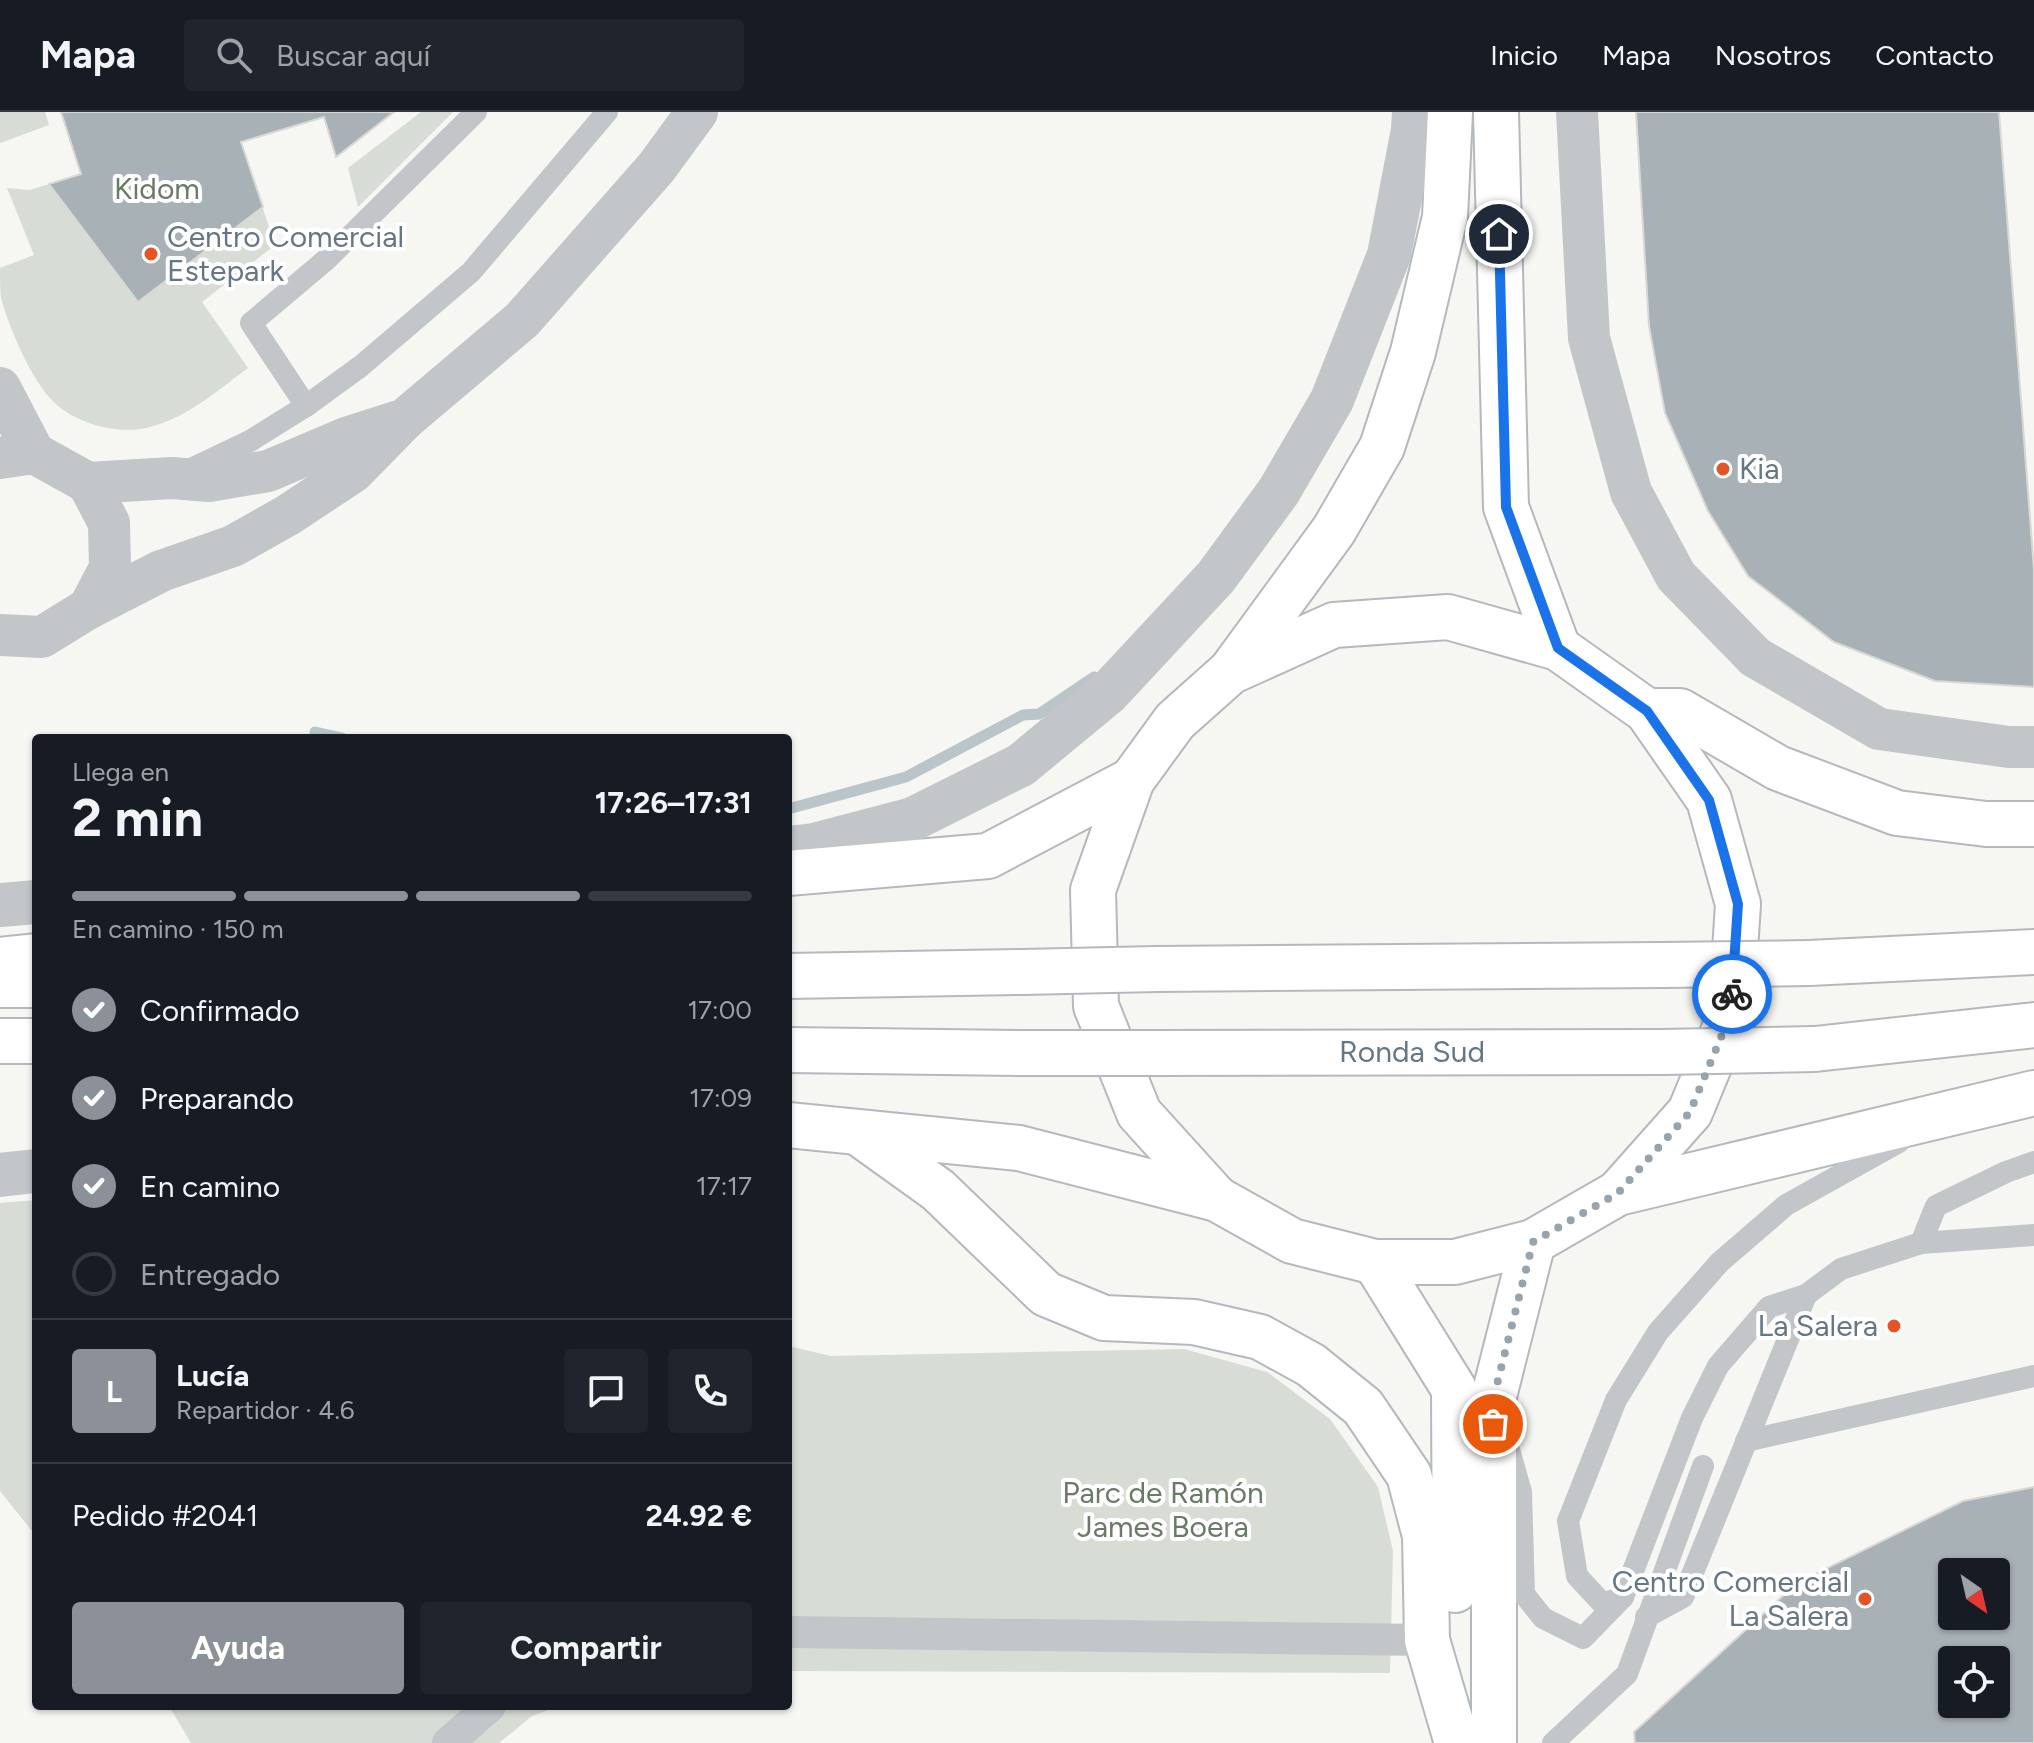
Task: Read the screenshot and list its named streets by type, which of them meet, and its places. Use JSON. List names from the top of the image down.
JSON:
{
  "streets": {
    "main road": ["Ronda Sud"]
  },
  "parks": ["Kidom", "Parc de Ramón James Boera"],
  "places": [
    "Centro Comercial Estepark",
    "Kia",
    "La Salera",
    "Centro Comercial La Salera"
  ],
  "north": "bottom right",
  "page": {
    "header": "Mapa",
    "search": "Buscar aquí",
    "nav": [
      "Inicio",
      "Mapa",
      "Nosotros",
      "Contacto"
    ],
    "heading": ["2 min", "Llega en", "17:26–17:31"],
    "panel": [
      "Lucía",
      "Repartidor · 4.6",
      "Pedido #2041",
      "24.92 €"
    ],
    "bar": "En camino · 150 m",
    "list": [
      ["Confirmado", "17:00"],
      ["Preparando", "17:09"],
      ["En camino", "17:17"],
      "Entregado"
    ],
    "round": "L",
    "buttons": ["Ayuda", "Compartir"]
  }
}
